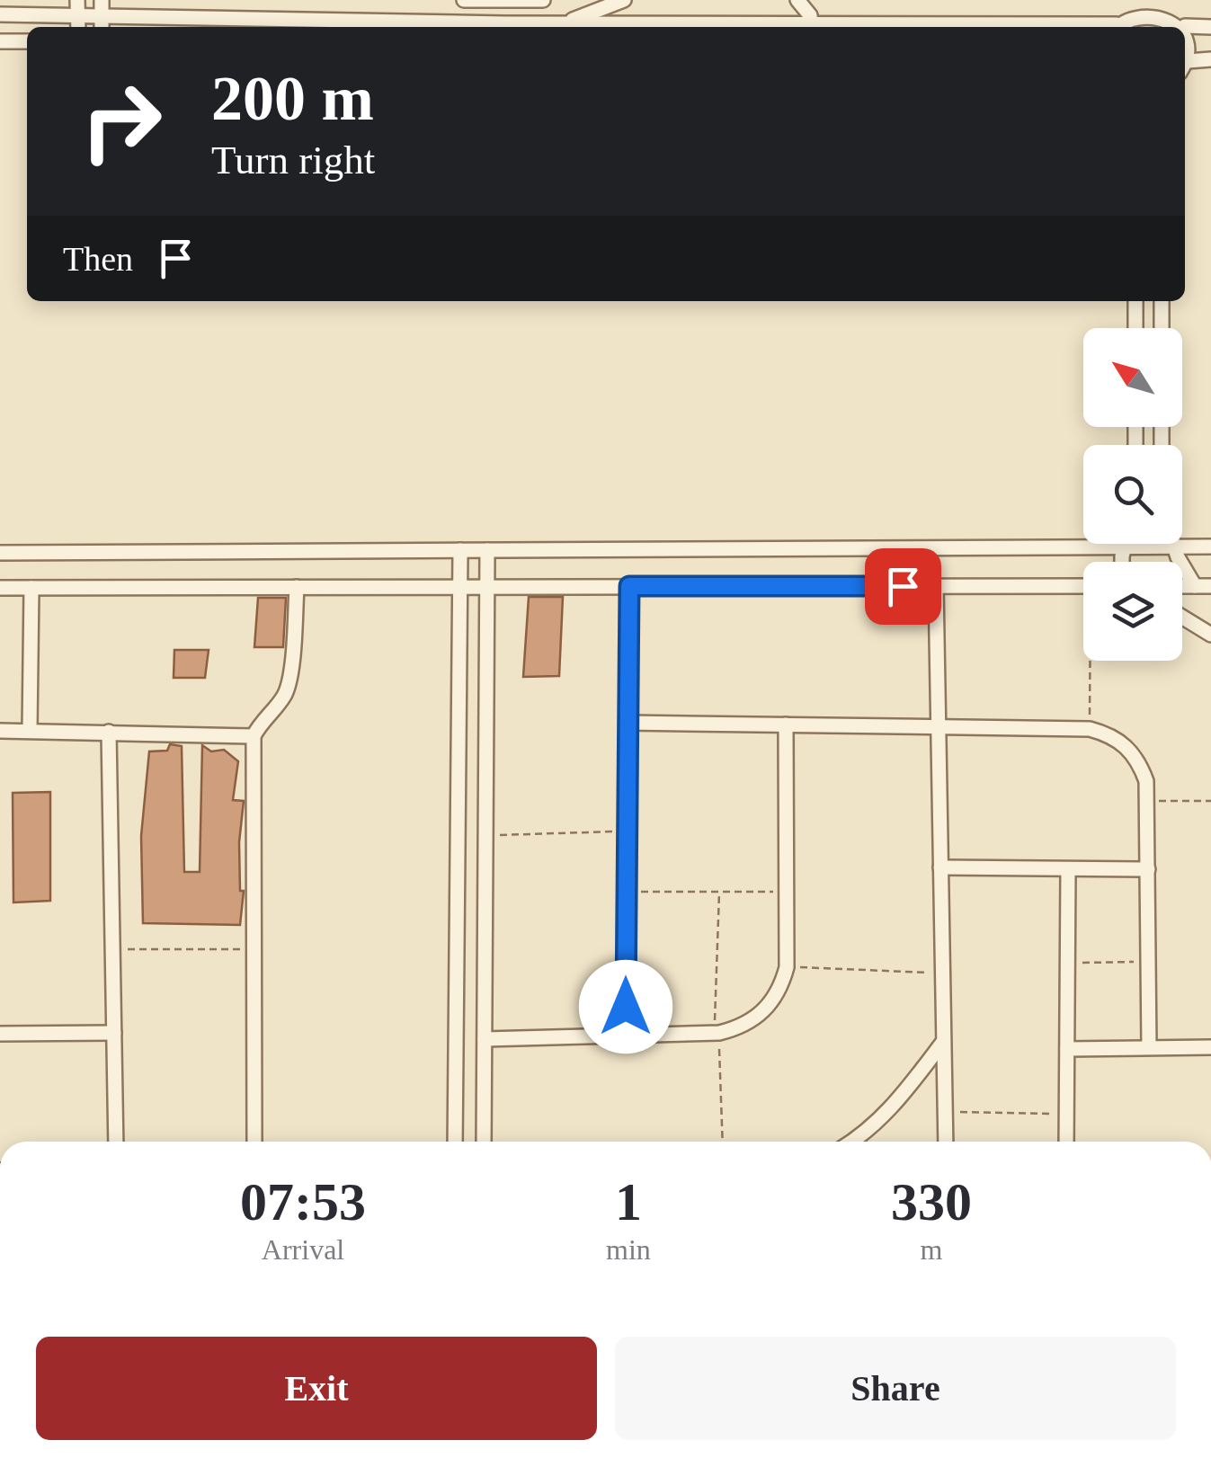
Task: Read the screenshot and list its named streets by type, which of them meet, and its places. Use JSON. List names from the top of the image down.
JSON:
{
  "north": "top left",
  "page": {
    "turn": ["200 m", "Turn right"],
    "then": "Then",
    "eta": [
      "07:53",
      "Arrival",
      "1",
      "min",
      "330",
      "m"
    ],
    "buttons": ["Exit", "Share"]
  }
}
